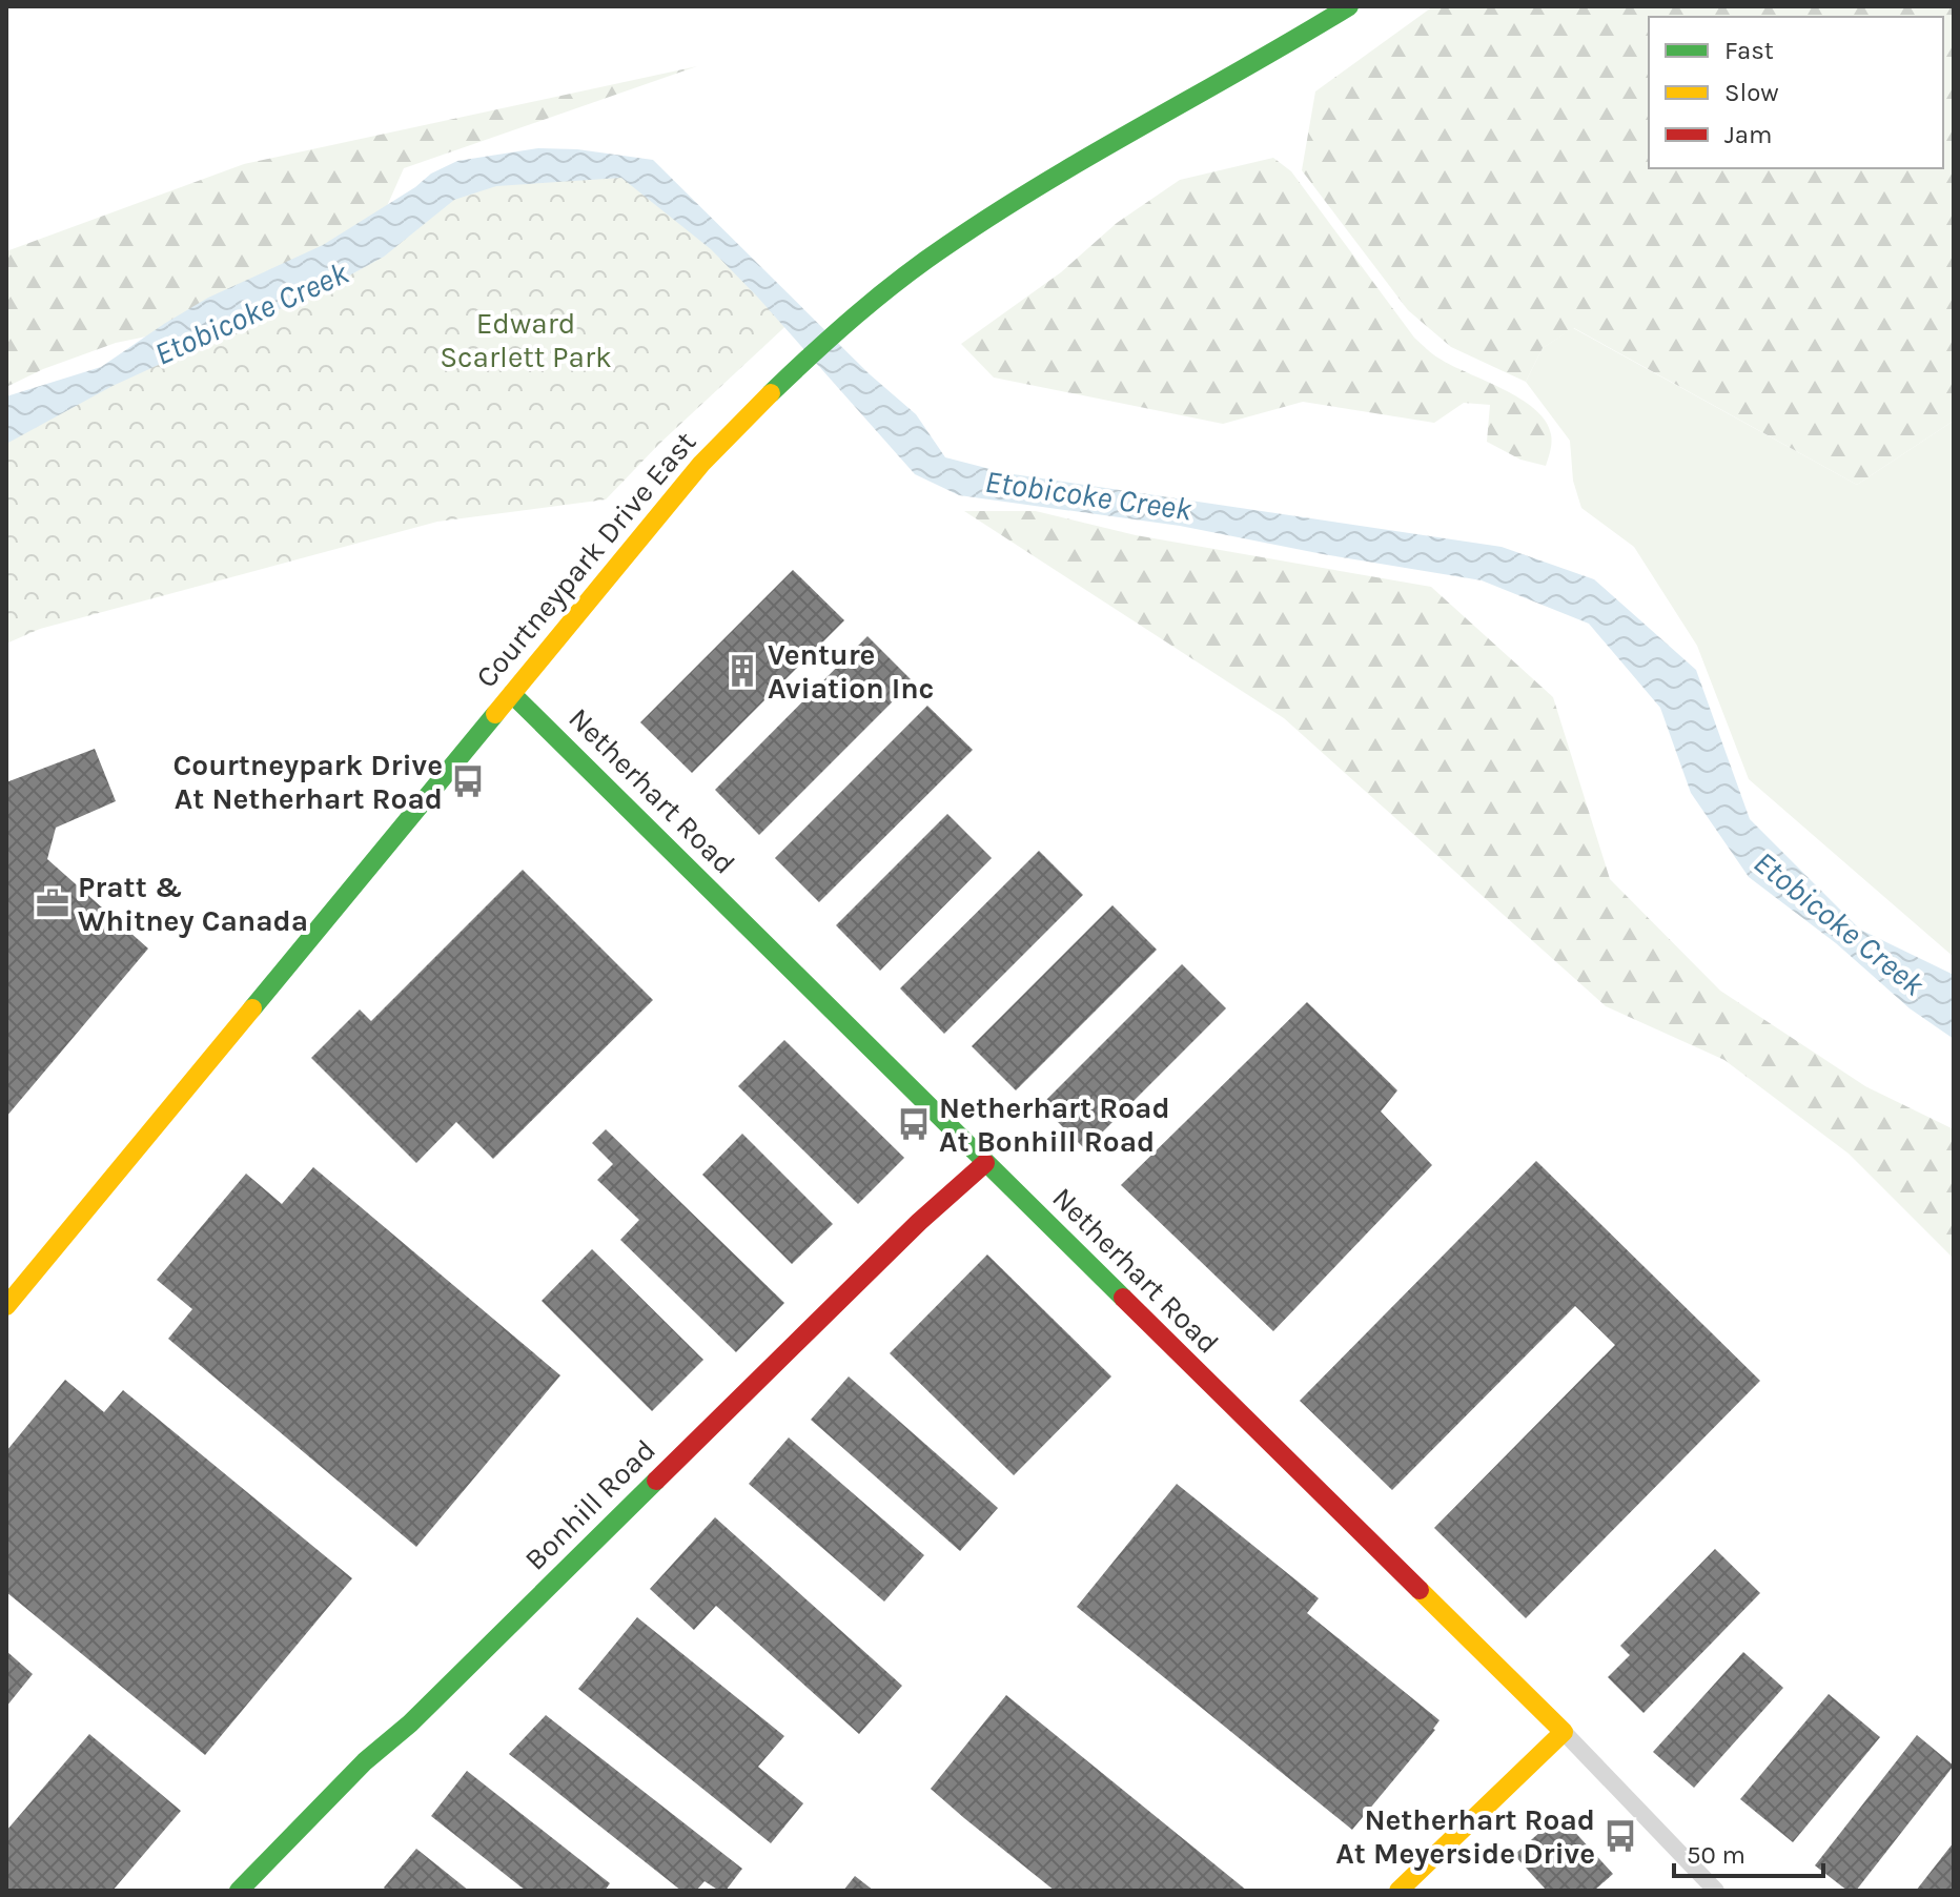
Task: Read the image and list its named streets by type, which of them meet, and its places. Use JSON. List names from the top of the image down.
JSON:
{
  "streets": {
    "street": ["Courtneypark Drive East", "Netherhart Road", "Bonhill Road"]
  },
  "crossings": [
    ["Courtneypark Drive East", "Netherhart Road"],
    ["Netherhart Road", "Bonhill Road"]
  ],
  "water": ["Etobicoke Creek"],
  "parks": ["Edward Scarlett Park"],
  "places": {
    "building": ["Venture Aviation Inc"],
    "bus stop": ["Courtneypark Drive At Netherhart Road", "Netherhart Road At Bonhill Road", "Netherhart Road At Meyerside Drive"],
    "office": ["Pratt & Whitney Canada"]
  },
  "legend": ["Fast", "Slow", "Jam"],
  "scale_bar": "50 m"
}
